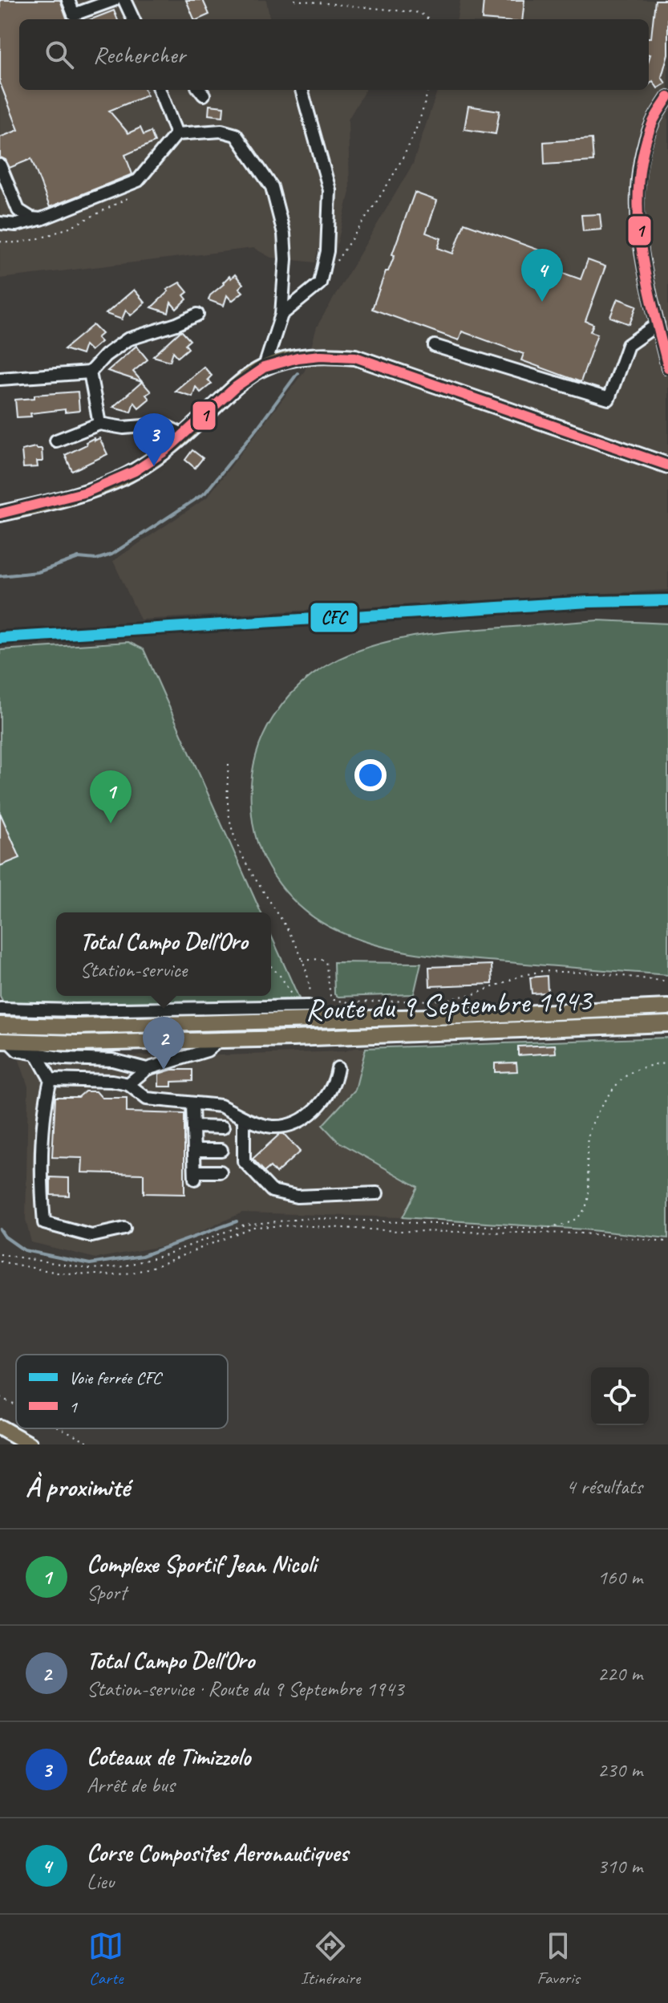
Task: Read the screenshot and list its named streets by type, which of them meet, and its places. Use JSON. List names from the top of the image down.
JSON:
{
  "streets": {
    "main road": ["Route du 9 Septembre 1943"]
  },
  "lines": ["transit line 1", "rail line CFC"],
  "legend": ["Voie ferrée CFC", "1"],
  "page": {
    "search": "Rechercher",
    "pins": [
      "4",
      "3",
      "1",
      "2"
    ],
    "popup": ["Total Campo Dell'Oro", "Station-service"],
    "heading": ["À proximité", "4 résultats"],
    "list": [
      {
        "mark": "1",
        "name": "Complexe Sportif Jean Nicoli",
        "note": "Sport",
        "value": "160 m"
      },
      {
        "mark": "2",
        "name": "Total Campo Dell'Oro",
        "note": "Station-service · Route du 9 Septembre 1943",
        "value": "220 m"
      },
      {
        "mark": "3",
        "name": "Coteaux de Timizzolo",
        "note": "Arrêt de bus",
        "value": "230 m"
      },
      {
        "mark": "4",
        "name": "Corse Composites Aeronautiques",
        "note": "Lieu",
        "value": "310 m"
      }
    ],
    "nav": ["Carte", "Itinéraire", "Favoris"]
  }
}
